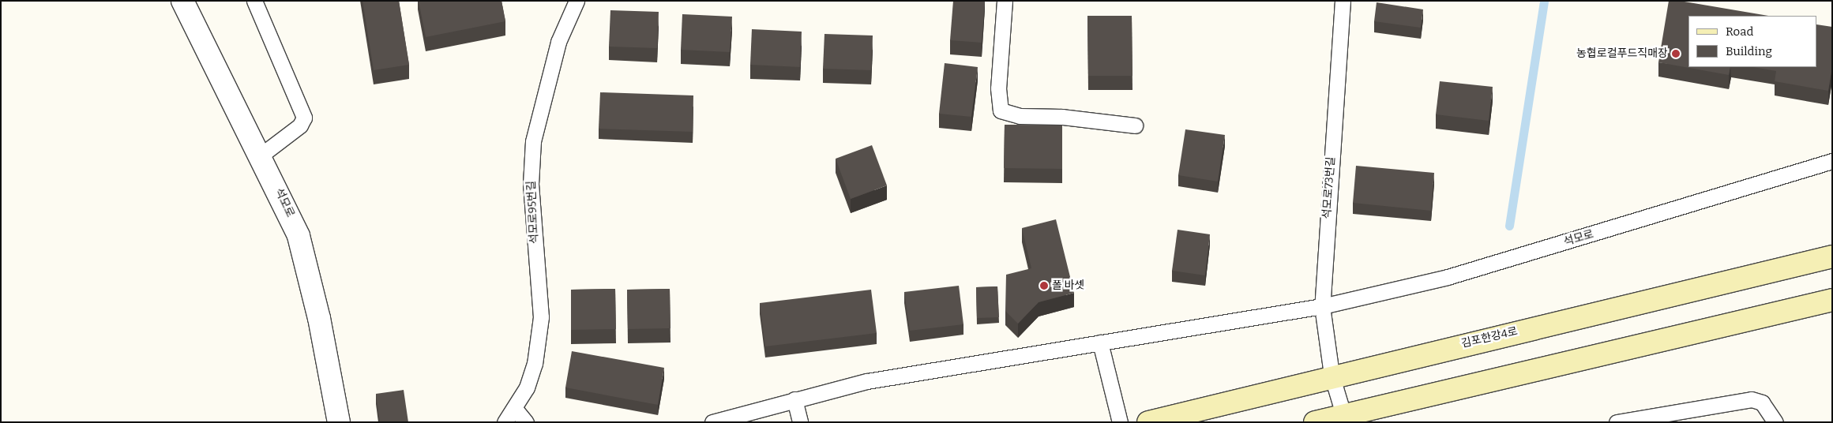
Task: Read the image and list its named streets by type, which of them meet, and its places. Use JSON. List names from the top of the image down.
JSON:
{
  "streets": {
    "street": ["석모로", "김포한강4로"],
    "lane": ["석모로73번길", "석모로95번길"]
  },
  "crossings": [
    ["석모로73번길", "석모로"],
    ["석모로73번길", "김포한강4로"]
  ],
  "places": ["농협로컬푸드직매장", "폴 바셋"],
  "legend": ["Road", "Building"]
}
